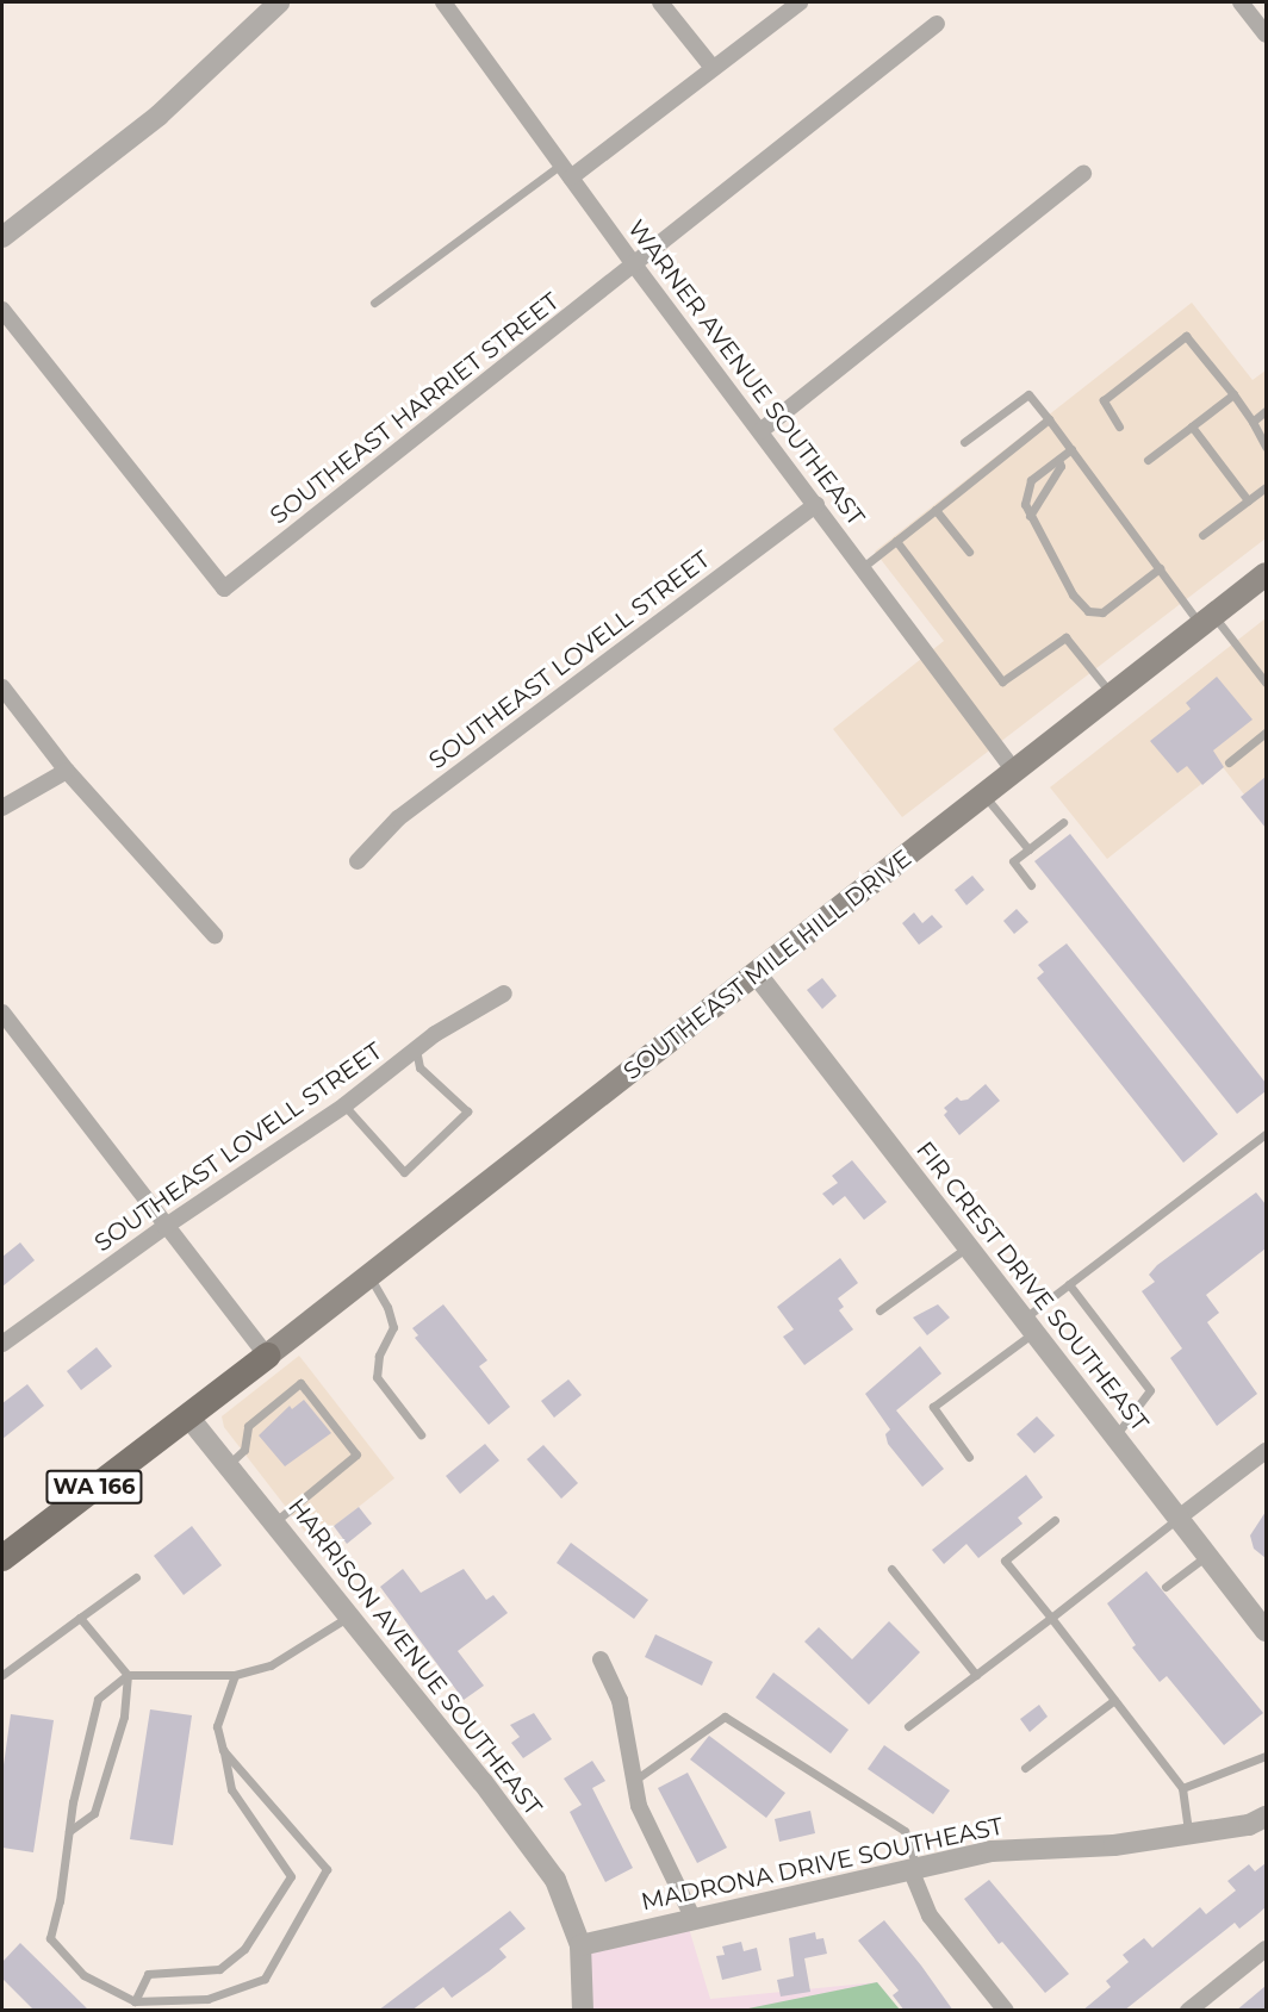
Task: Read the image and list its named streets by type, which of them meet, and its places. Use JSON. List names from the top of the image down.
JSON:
{
  "streets": {
    "main road": ["SOUTHEAST MILE HILL DRIVE", "WA 166"],
    "street": [
      "WARNER AVENUE SOUTHEAST",
      "SOUTHEAST HARRIET STREET",
      "SOUTHEAST LOVELL STREET",
      "FIR CREST DRIVE SOUTHEAST",
      "HARRISON AVENUE SOUTHEAST",
      "MADRONA DRIVE SOUTHEAST"
    ]
  },
  "crossings": [
    ["WARNER AVENUE SOUTHEAST", "SOUTHEAST HARRIET STREET"],
    ["WARNER AVENUE SOUTHEAST", "SOUTHEAST LOVELL STREET"],
    ["WARNER AVENUE SOUTHEAST", "SOUTHEAST MILE HILL DRIVE"],
    ["SOUTHEAST MILE HILL DRIVE", "FIR CREST DRIVE SOUTHEAST"],
    ["SOUTHEAST MILE HILL DRIVE", "WA 166"],
    ["WA 166", "HARRISON AVENUE SOUTHEAST"],
    ["HARRISON AVENUE SOUTHEAST", "MADRONA DRIVE SOUTHEAST"]
  ]
}
